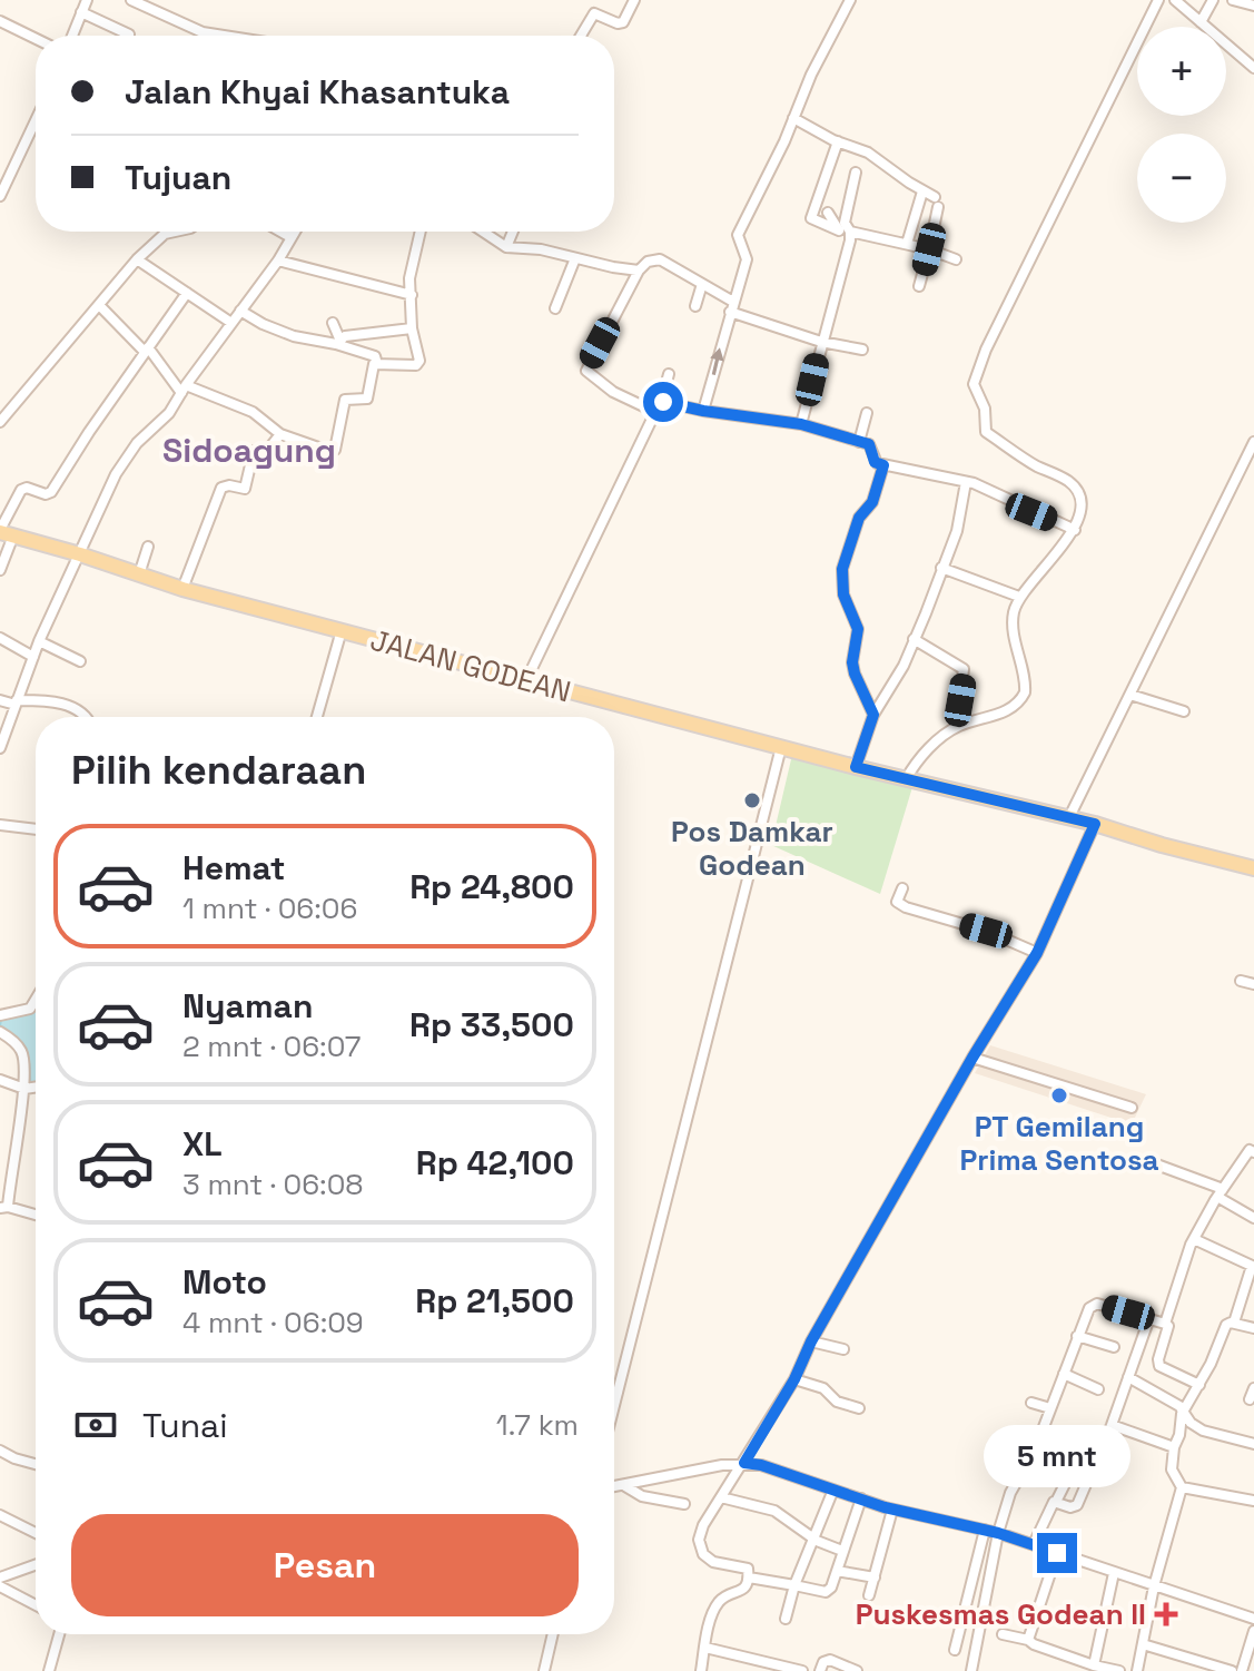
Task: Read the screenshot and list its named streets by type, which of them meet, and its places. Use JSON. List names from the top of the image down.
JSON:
{
  "streets": {
    "main road": ["JALAN GODEAN"]
  },
  "districts": ["Sidoagung"],
  "places": {
    "other": ["Pos Damkar Godean", "PT Gemilang Prima Sentosa"],
    "health": ["Puskesmas Godean II"]
  },
  "page": {
    "map_buttons": ["+", "−"],
    "banner": ["Jalan Khyai Khasantuka", "Tujuan"],
    "heading": "Pilih kendaraan",
    "list": [
      {
        "name": "Hemat",
        "note": "1 mnt · 06:06",
        "value": "Rp 24,800"
      },
      {
        "name": "Nyaman",
        "note": "2 mnt · 06:07",
        "value": "Rp 33,500"
      },
      {
        "name": "XL",
        "note": "3 mnt · 06:08",
        "value": "Rp 42,100"
      },
      {
        "name": "Moto",
        "note": "4 mnt · 06:09",
        "value": "Rp 21,500"
      }
    ],
    "pay": ["Tunai", "1.7 km"],
    "bubble": "5 mnt",
    "buttons": "Pesan"
  }
}
